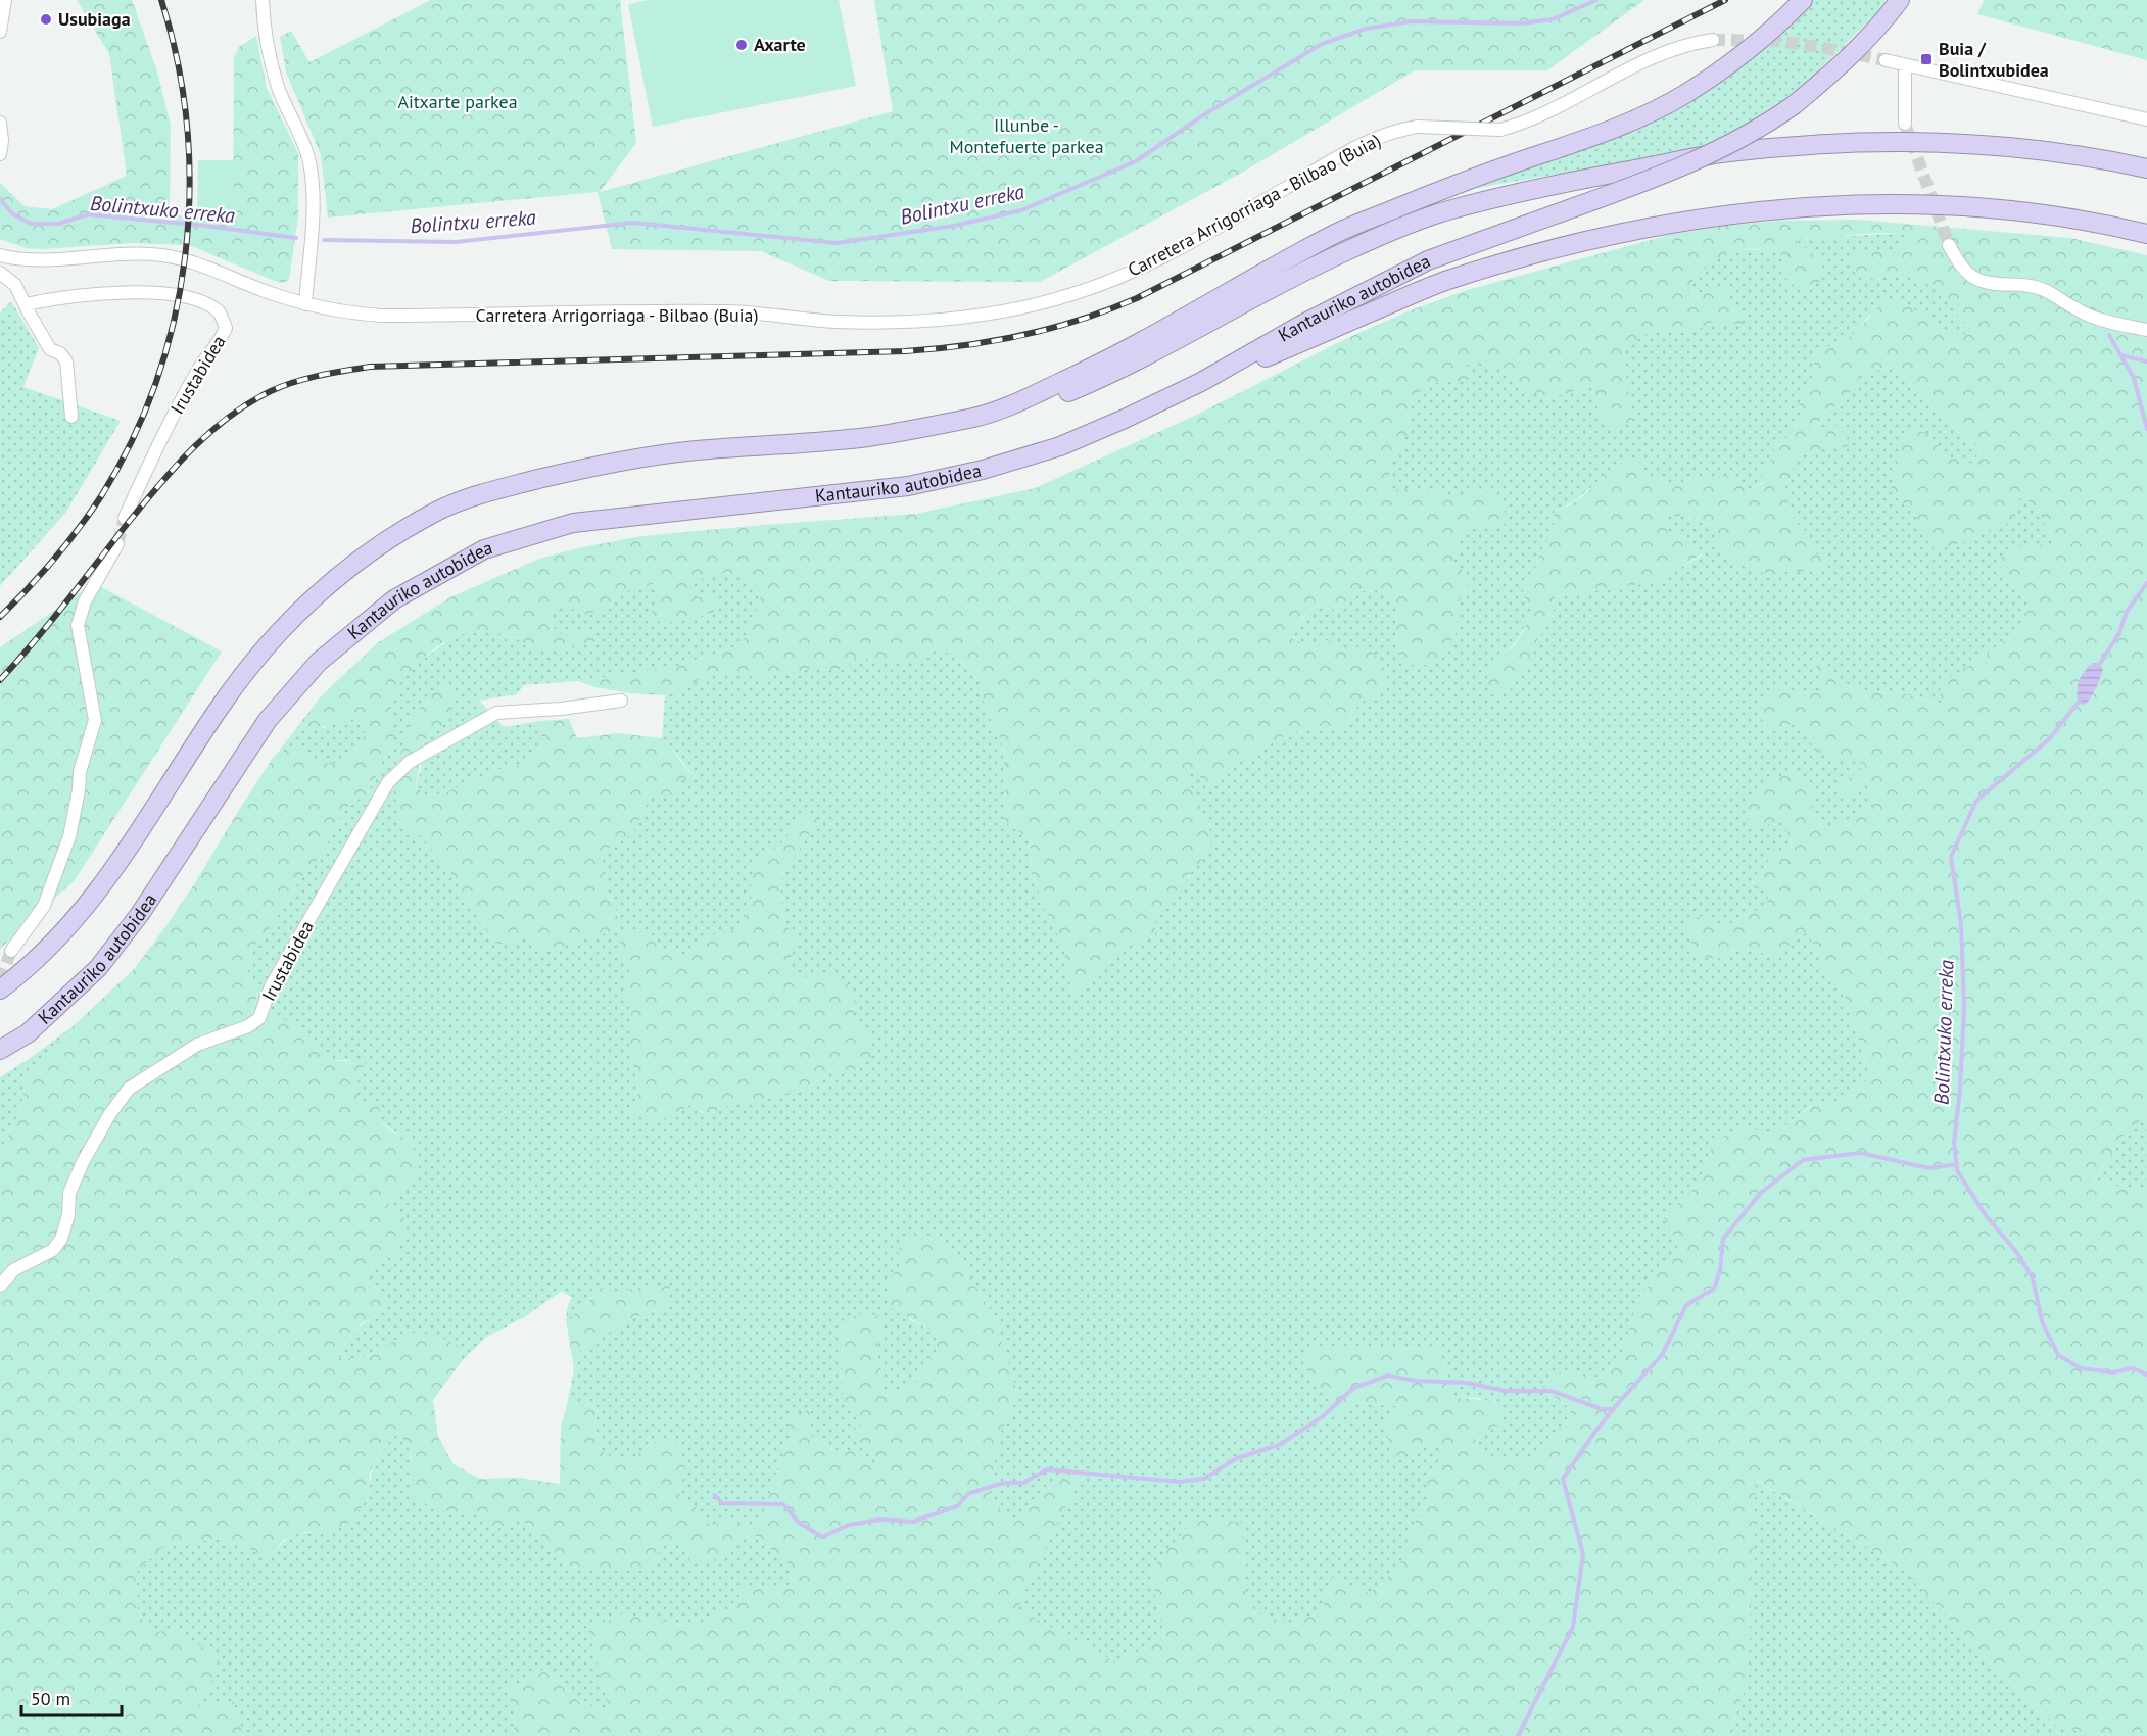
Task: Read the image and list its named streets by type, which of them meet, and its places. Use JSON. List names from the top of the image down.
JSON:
{
  "streets": {
    "highway": ["Kantauriko autobidea"],
    "street": ["Carretera Arrigorriaga - Bilbao (Buia)", "Irustabidea"]
  },
  "water": ["Bolintxu erreka", "Bolintxuko erreka"],
  "parks": ["Aitxarte parkea", "Illunbe - Montefuerte parkea"],
  "places": {
    "other": ["Usubiaga", "Axarte"],
    "transit": ["Buia / Bolintxubidea"]
  },
  "scale_bar": "50 m"
}
